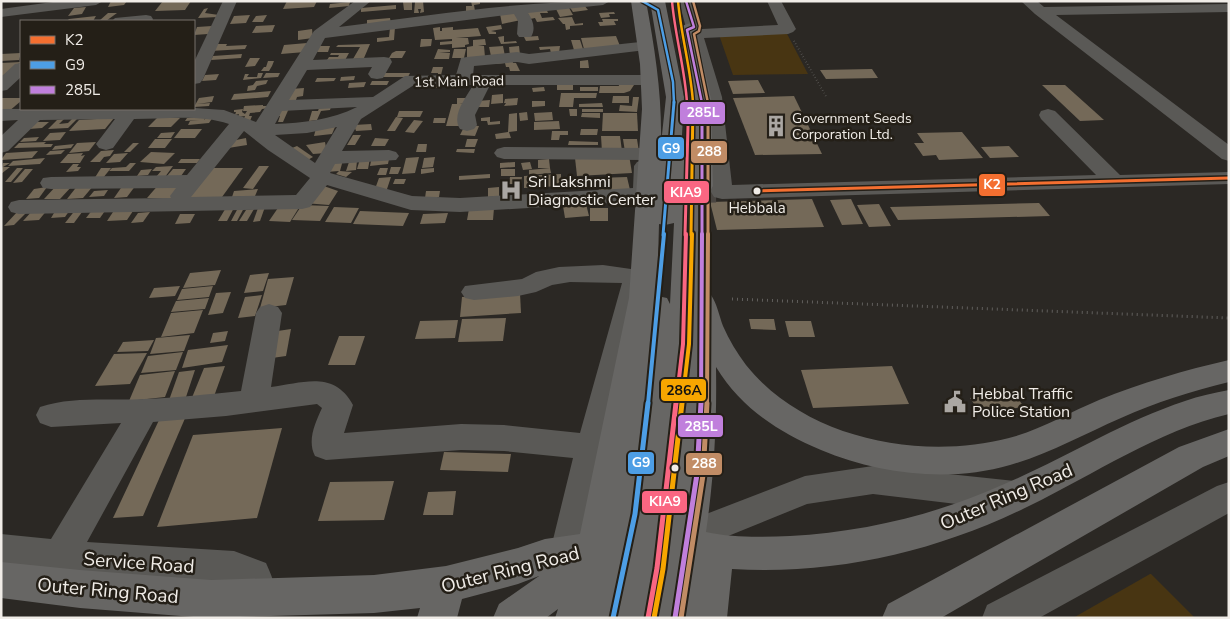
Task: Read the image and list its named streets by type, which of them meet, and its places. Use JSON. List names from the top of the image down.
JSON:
{
  "streets": {
    "highway": ["Outer Ring Road"],
    "street": ["1st Main Road", "Service Road"]
  },
  "crossings": [
    ["Outer Ring Road", "Service Road"]
  ],
  "places": {
    "building": ["Government Seeds Corporation Ltd."],
    "hospital": ["Sri Lakshmi Diagnostic Center"],
    "other": ["Hebbala"],
    "public building": ["Hebbal Traffic Police Station"]
  },
  "lines": [
    "transit line G9",
    "transit line 285L",
    "transit line 288",
    "transit line KIA9",
    "transit line 286A",
    "transit line K2"
  ],
  "legend": ["K2", "G9", "285L"]
}
